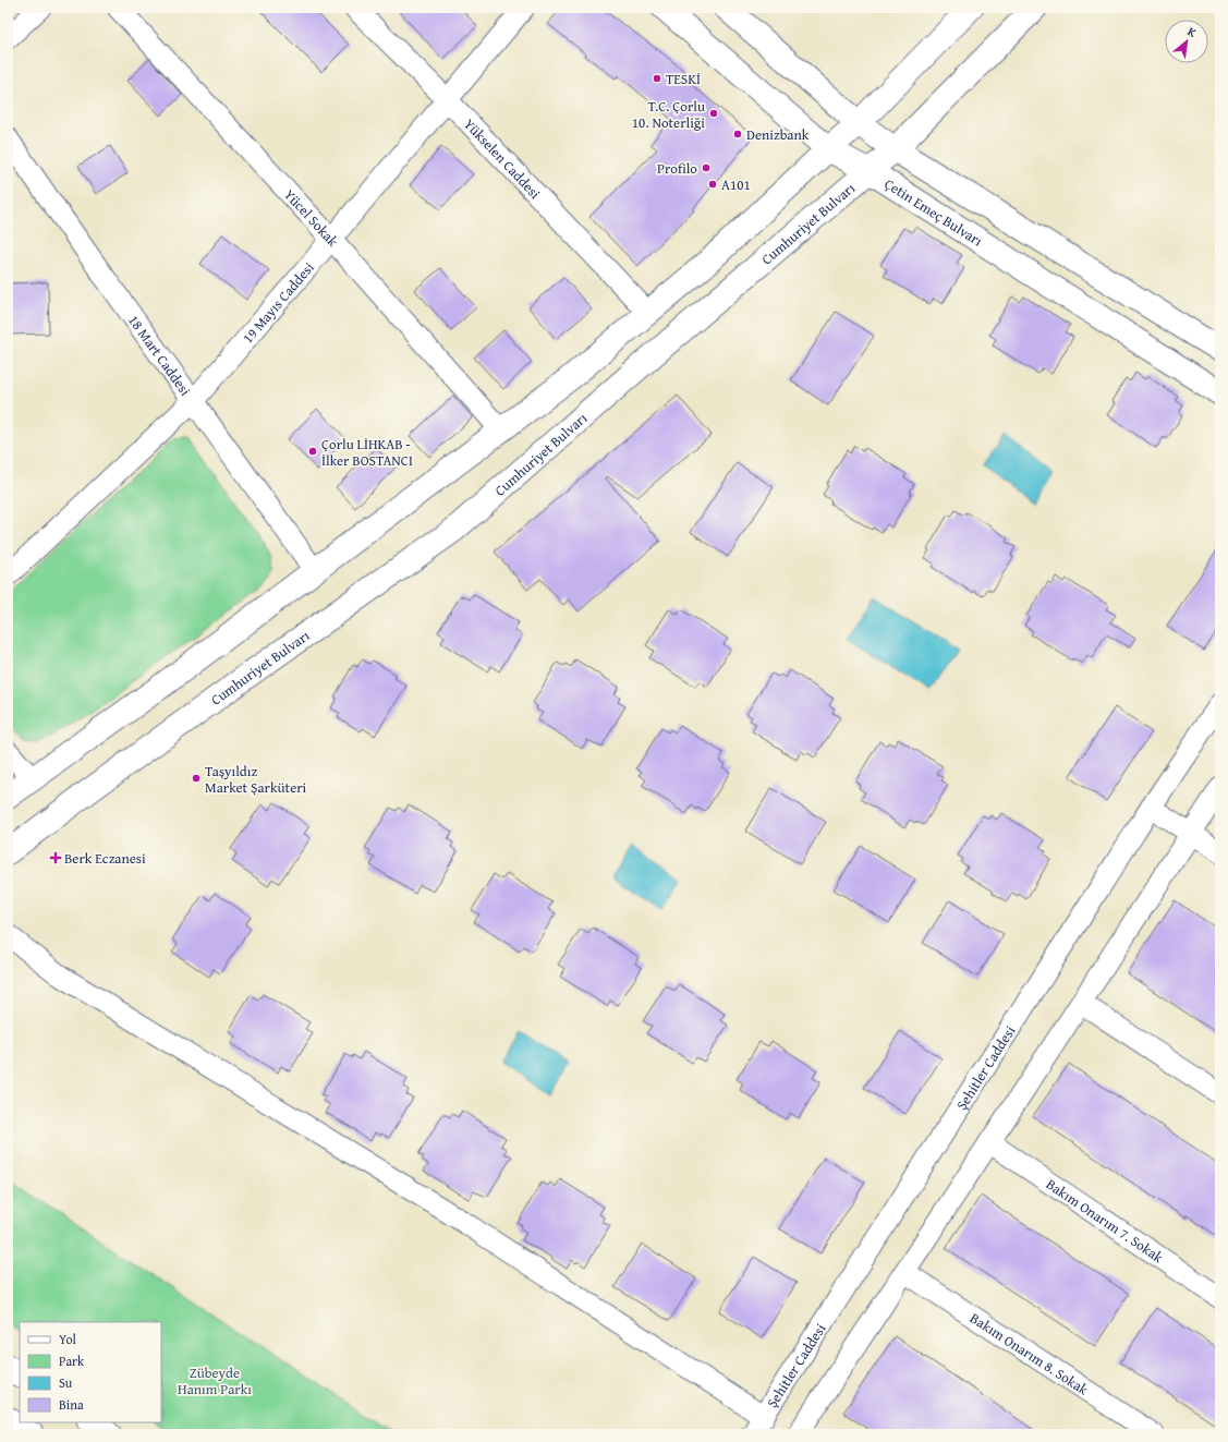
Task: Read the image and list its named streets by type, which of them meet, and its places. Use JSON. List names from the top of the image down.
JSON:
{
  "streets": {
    "main road": ["Çetin Emeç Bulvarı", "Cumhuriyet Bulvarı"],
    "street": [
      "Yükselen Caddesi",
      "Yücel Sokak",
      "19 Mayıs Caddesi",
      "18 Mart Caddesi",
      "Şehitler Caddesi",
      "Bakım Onarım 7. Sokak",
      "Bakım Onarım 8. Sokak"
    ]
  },
  "crossings": [
    ["Yükselen Caddesi", "19 Mayıs Caddesi"],
    ["Çetin Emeç Bulvarı", "Cumhuriyet Bulvarı"],
    ["Yücel Sokak", "19 Mayıs Caddesi"],
    ["19 Mayıs Caddesi", "18 Mart Caddesi"]
  ],
  "parks": ["Zübeyde Hanım Parkı"],
  "places": {
    "other": [
      "TESKİ",
      "T.C. Çorlu 10. Noterliği",
      "Denizbank",
      "Profilo",
      "A101",
      "Çorlu LİHKAB - İlker BOSTANCI",
      "Taşyıldız Market Şarküteri"
    ],
    "health": ["Berk Eczanesi"]
  },
  "legend": [
    "Yol",
    "Park",
    "Su",
    "Bina"
  ],
  "north": "top right"
}
